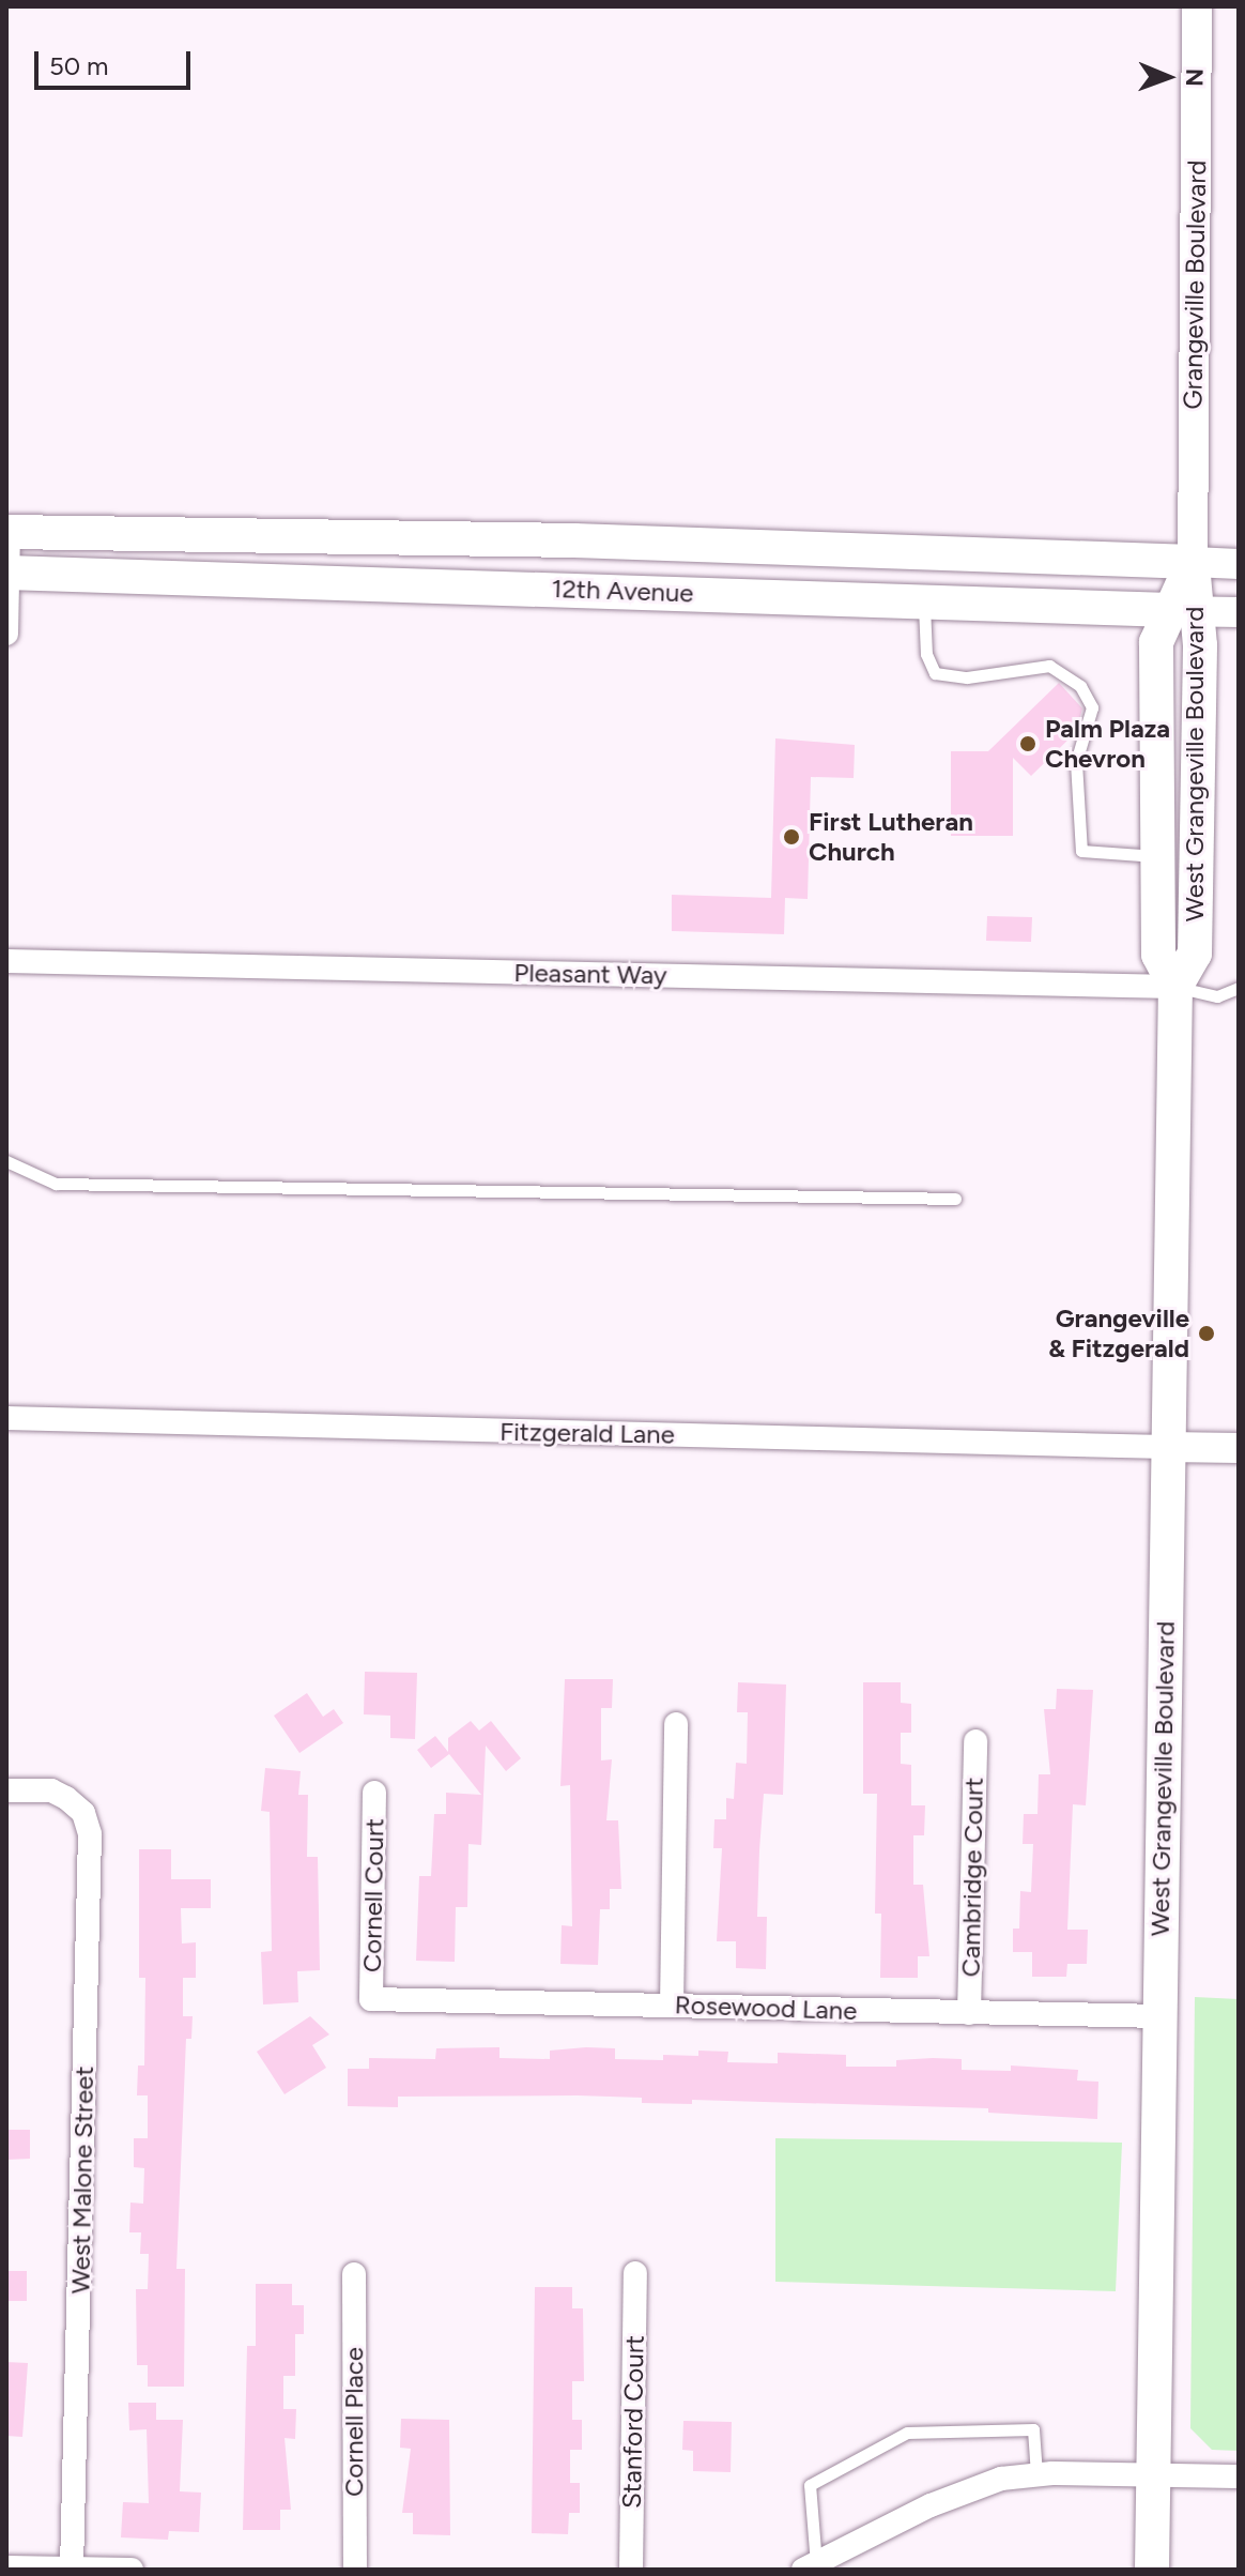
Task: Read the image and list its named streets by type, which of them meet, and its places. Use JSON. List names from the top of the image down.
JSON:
{
  "streets": {
    "main road": ["12th Avenue", "West Grangeville Boulevard"],
    "street": [
      "Grangeville Boulevard",
      "Pleasant Way",
      "Fitzgerald Lane",
      "Cambridge Court",
      "Cornell Court",
      "Rosewood Lane",
      "West Malone Street",
      "Cornell Place",
      "Stanford Court"
    ]
  },
  "crossings": [
    ["Grangeville Boulevard", "12th Avenue"],
    ["Grangeville Boulevard", "West Grangeville Boulevard"],
    ["12th Avenue", "West Grangeville Boulevard"],
    ["West Grangeville Boulevard", "Pleasant Way"],
    ["West Grangeville Boulevard", "Fitzgerald Lane"],
    ["West Grangeville Boulevard", "Rosewood Lane"],
    ["Cambridge Court", "Rosewood Lane"],
    ["Cornell Court", "Rosewood Lane"]
  ],
  "places": ["Palm Plaza Chevron", "First Lutheran Church", "Grangeville & Fitzgerald"],
  "scale_bar": "50 m",
  "north": "right"
}
